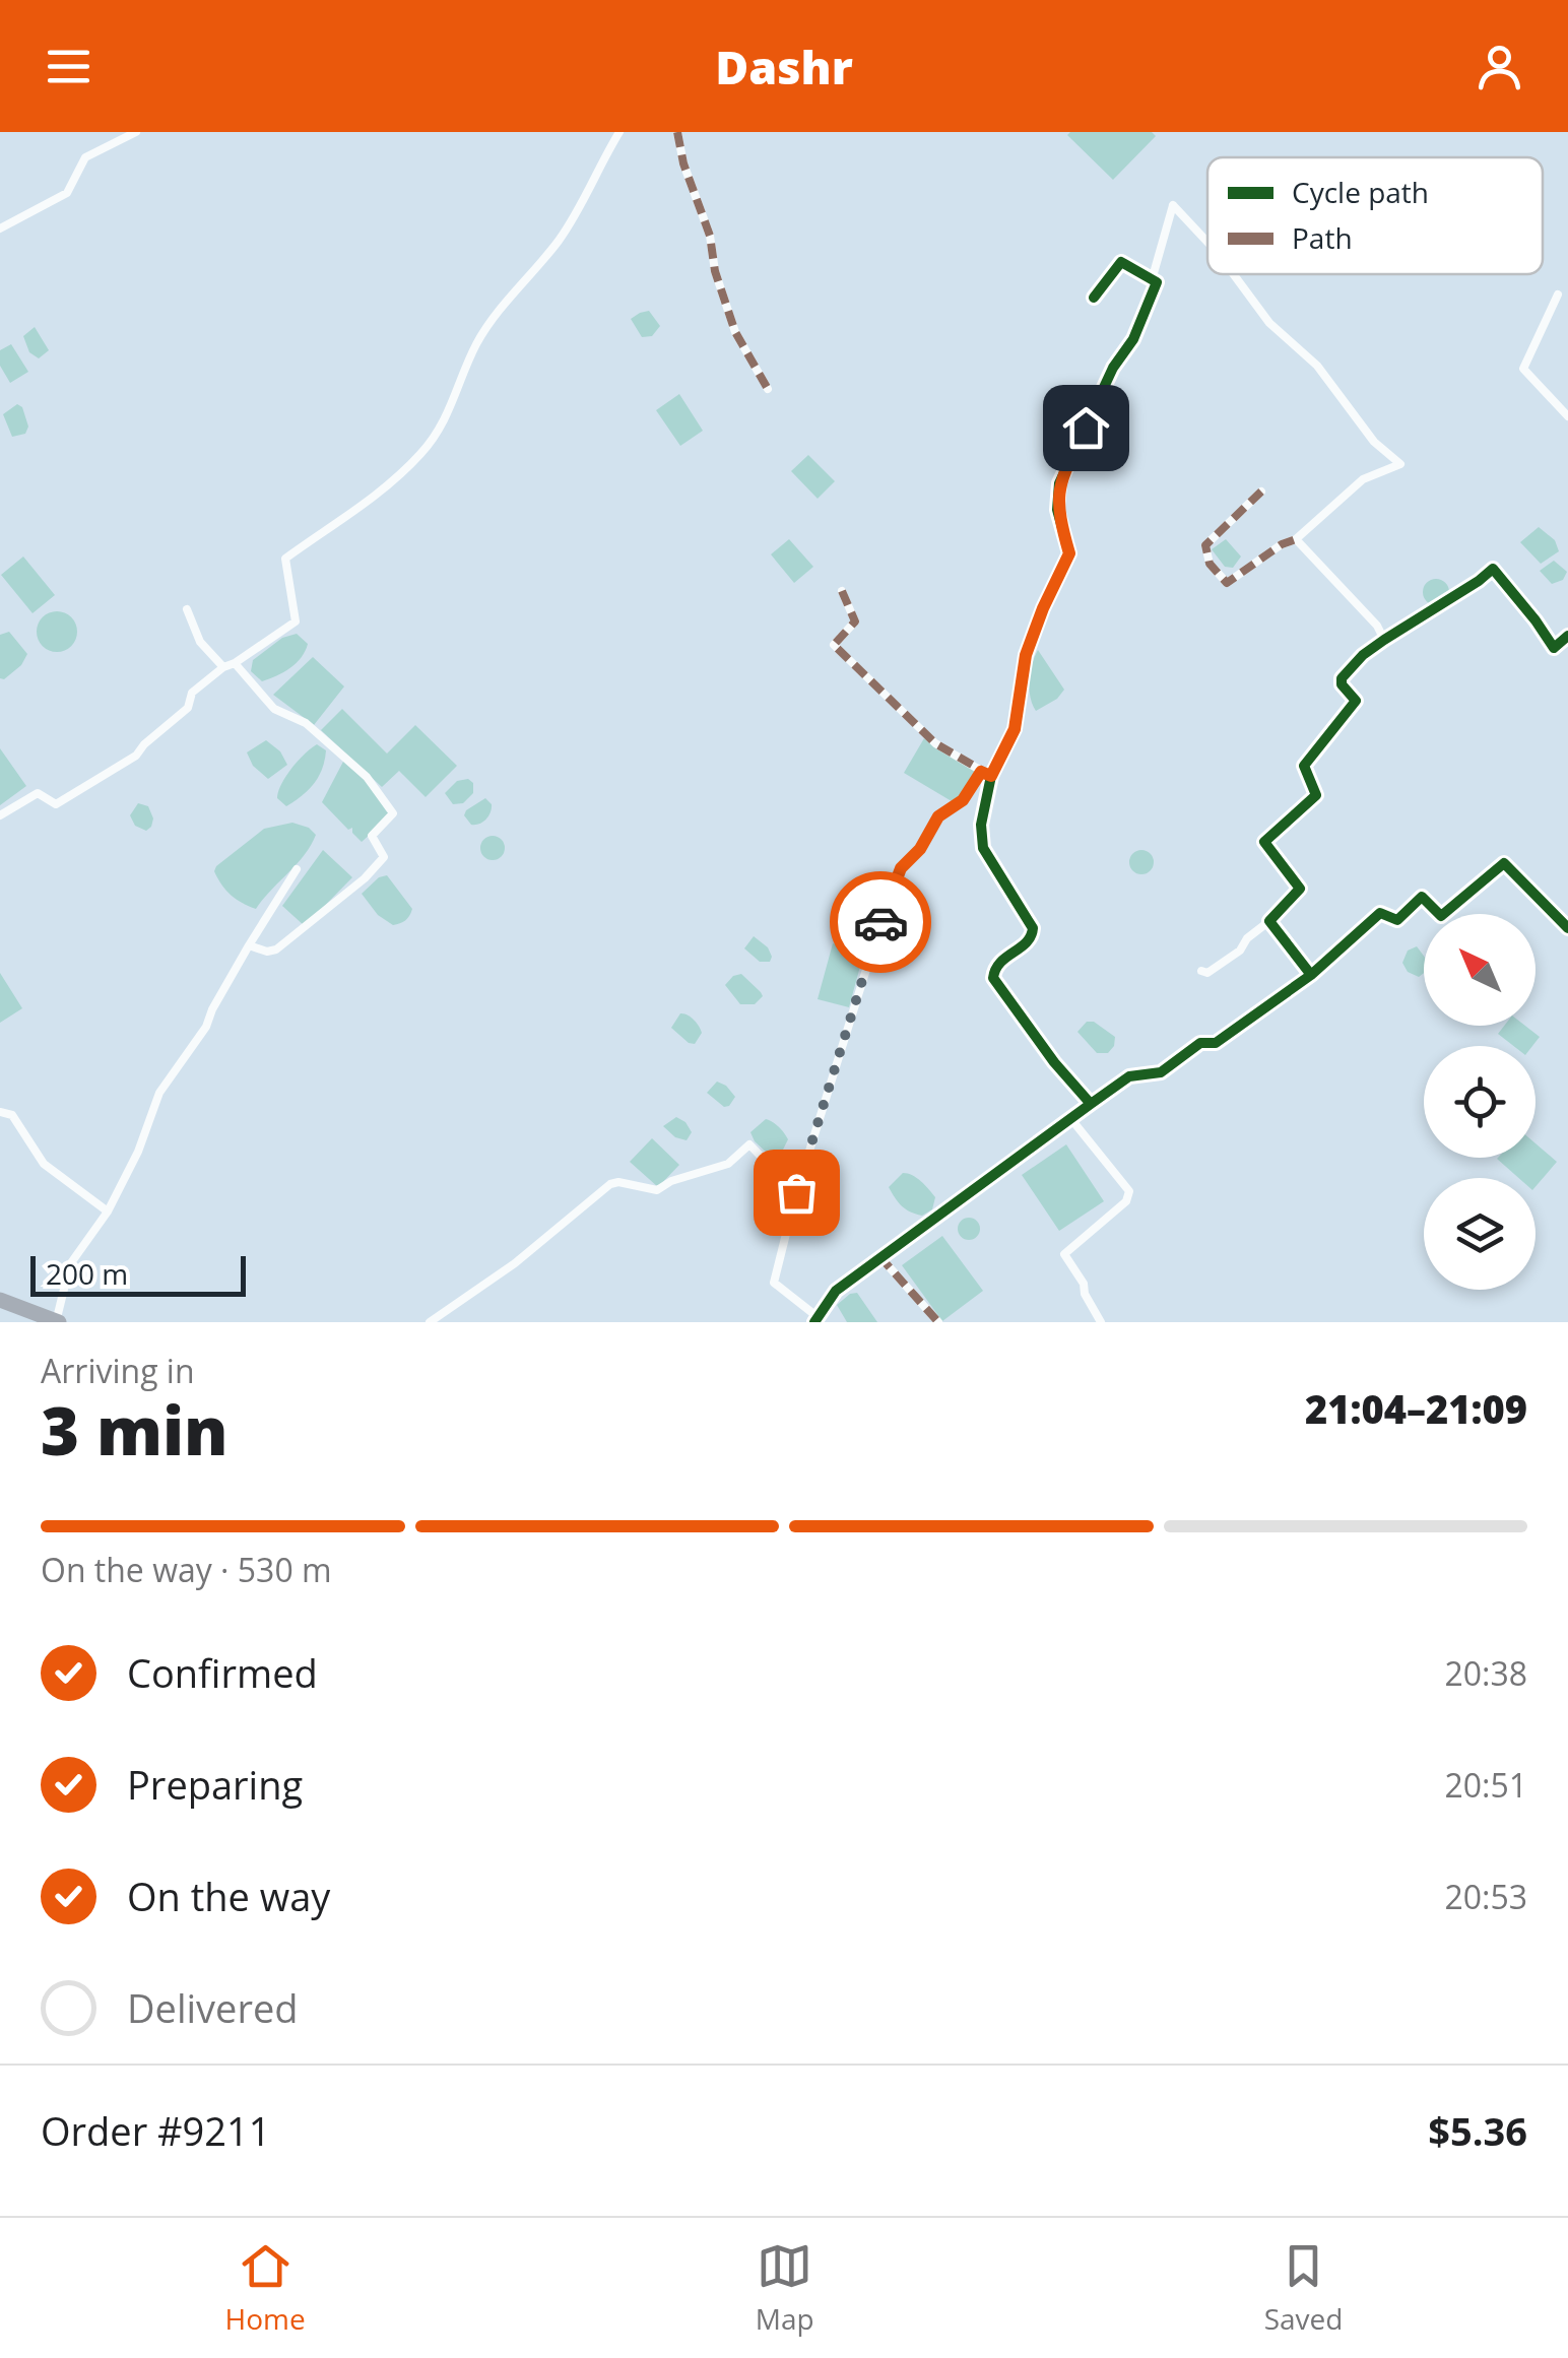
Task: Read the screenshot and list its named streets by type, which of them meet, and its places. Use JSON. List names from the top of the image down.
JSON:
{
  "legend": ["Cycle path", "Path"],
  "scale_bar": "200 m",
  "north": "top left",
  "page": {
    "header": "Dashr",
    "scale": "200 m",
    "heading": ["3 min", "Arriving in", "21:04–21:09"],
    "panel": ["Order #9211", "$5.36"],
    "bar": "On the way · 530 m",
    "list": [
      ["Confirmed", "20:38"],
      ["Preparing", "20:51"],
      ["On the way", "20:53"],
      "Delivered"
    ],
    "tabs": ["Home", "Map", "Saved"]
  }
}
